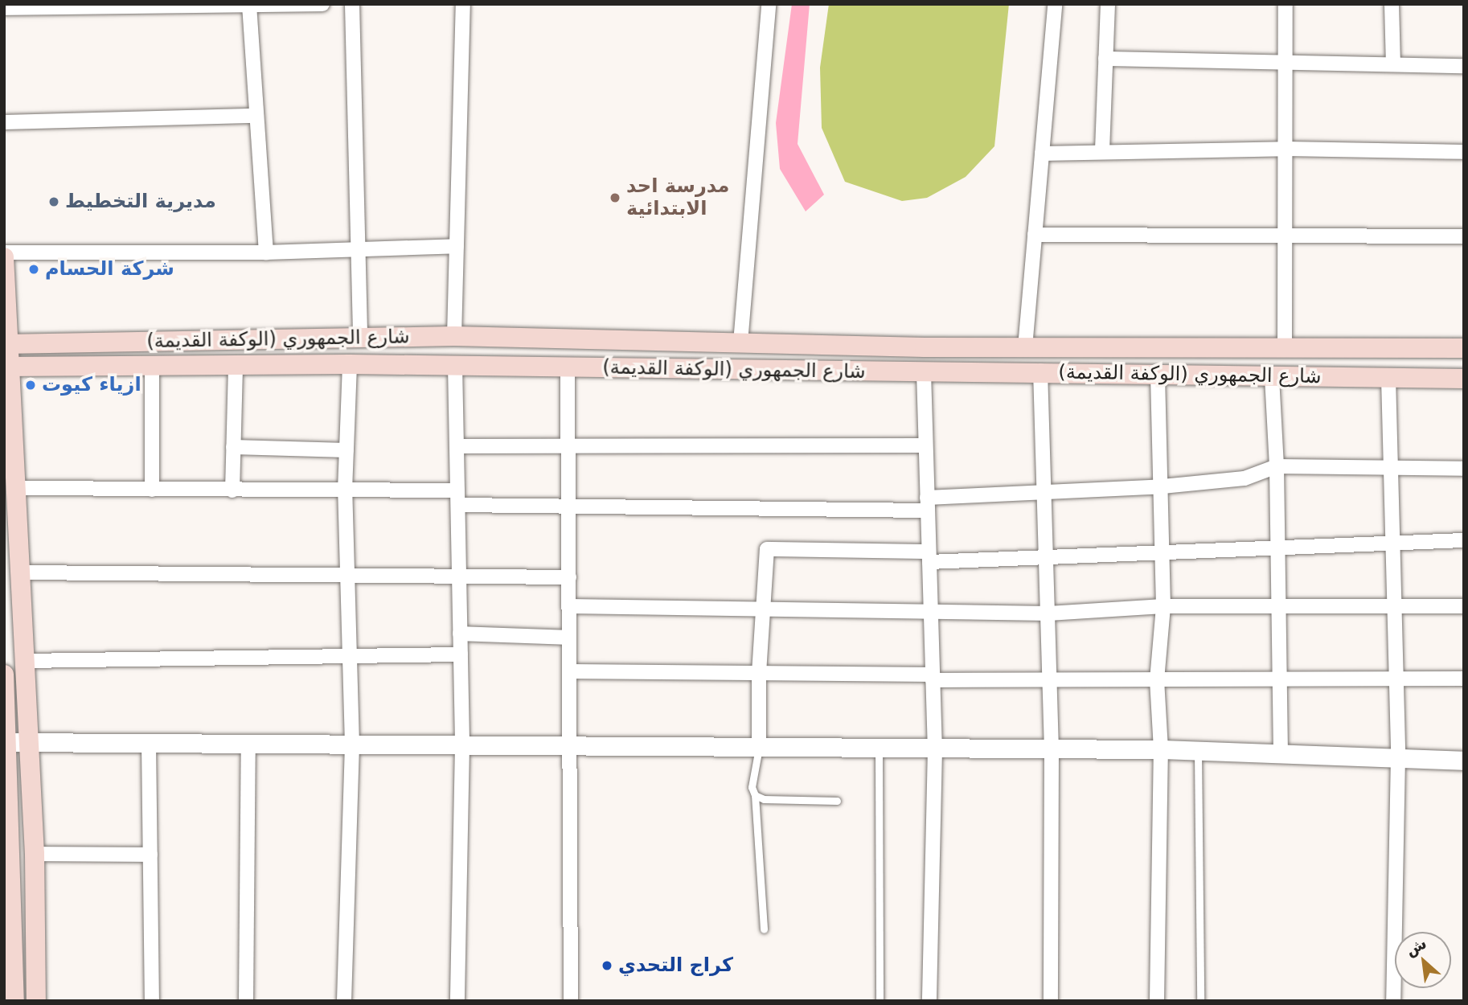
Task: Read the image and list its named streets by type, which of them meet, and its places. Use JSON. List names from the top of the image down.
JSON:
{
  "streets": {
    "main road": ["شارع الجمهوري (الوكفة القديمة)"]
  },
  "places": [
    "مدرسة احد الابتدائية",
    "مديرية التخطيط",
    "شركة الحسام",
    "ازياء كيوت",
    "كراج التحدي"
  ],
  "north": "top left"
}
